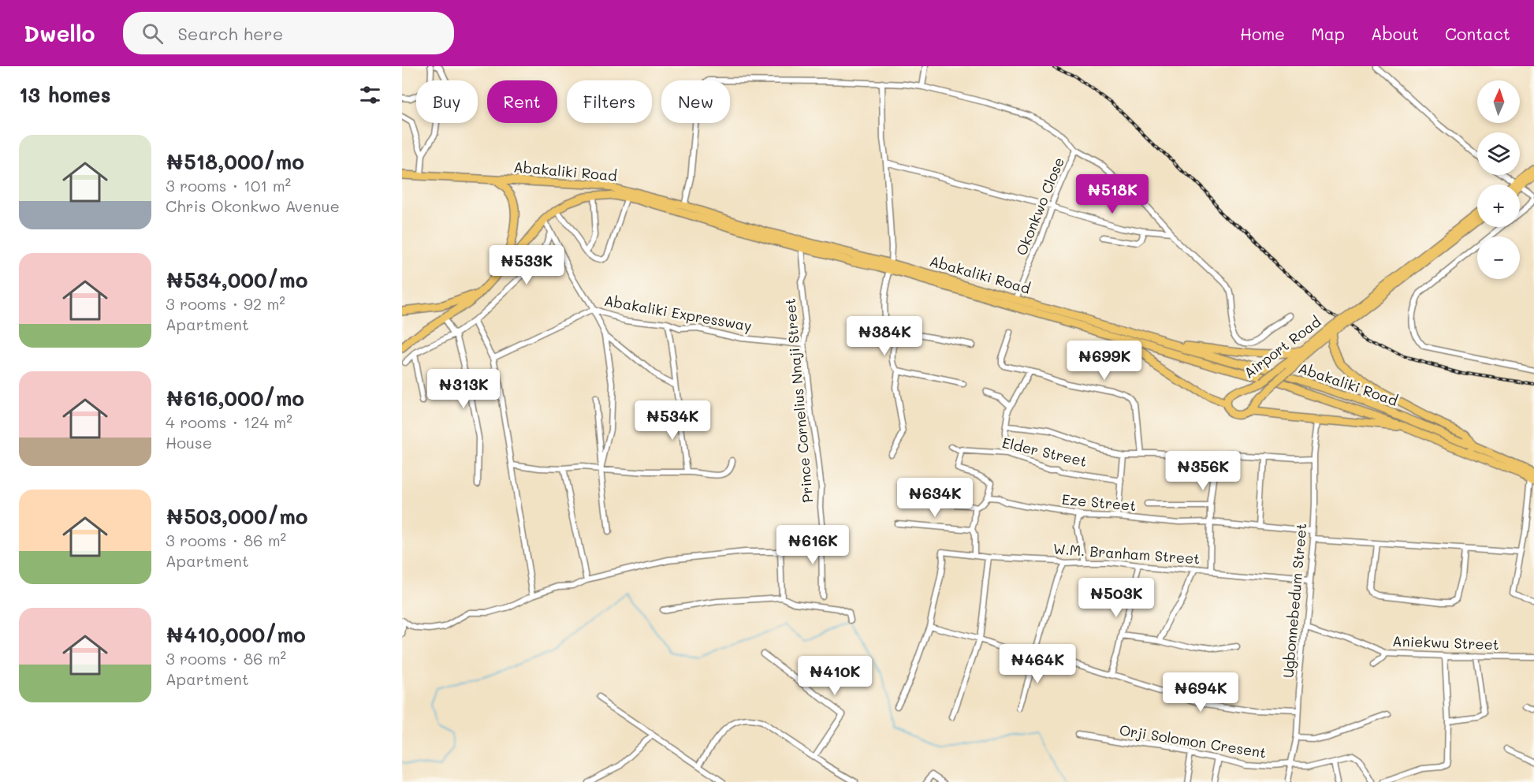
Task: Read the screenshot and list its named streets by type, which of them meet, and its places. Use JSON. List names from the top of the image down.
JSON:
{
  "streets": {
    "main road": ["Abakaliki Road", "Airport Road"],
    "street": [
      "Okonkwo Close",
      "Abakaliki Expressway",
      "Prince Cornelius Nnaji Street",
      "Elder Street",
      "Eze Street",
      "W.M. Branham Street",
      "Ugbonnebedum Street",
      "Aniekwu Street",
      "Orji Solomon Cresent"
    ]
  },
  "crossings": [
    ["Abakaliki Road", "Okonkwo Close"],
    ["Abakaliki Road", "Abakaliki Expressway"],
    ["Abakaliki Road", "Prince Cornelius Nnaji Street"],
    ["Abakaliki Expressway", "Prince Cornelius Nnaji Street"],
    ["Eze Street", "Ugbonnebedum Street"],
    ["W.M. Branham Street", "Ugbonnebedum Street"],
    ["Ugbonnebedum Street", "Aniekwu Street"],
    ["Ugbonnebedum Street", "Orji Solomon Cresent"]
  ],
  "north": "top",
  "page": {
    "header": "Dwello",
    "search": "Search here",
    "nav": [
      "Home",
      "Map",
      "About",
      "Contact"
    ],
    "heading": "13 homes",
    "map_buttons": ["+", "−"],
    "chip": [
      "Buy",
      "Rent",
      "Filters",
      "New"
    ],
    "list": [
      {
        "name": "₦518,000/mo",
        "note": "3 rooms · 101 m² · Chris Okonkwo Avenue"
      },
      {
        "name": "₦534,000/mo",
        "note": "3 rooms · 92 m² · Apartment"
      },
      {
        "name": "₦616,000/mo",
        "note": "4 rooms · 124 m² · House"
      },
      {
        "name": "₦503,000/mo",
        "note": "3 rooms · 86 m² · Apartment"
      },
      {
        "name": "₦410,000/mo",
        "note": "3 rooms · 86 m² · Apartment"
      }
    ],
    "price": [
      "₦518K",
      "₦533K",
      "₦384K",
      "₦699K",
      "₦313K",
      "₦534K",
      "₦356K",
      "₦634K",
      "₦616K",
      "₦503K",
      "₦464K",
      "₦410K",
      "₦694K"
    ]
  }
}
